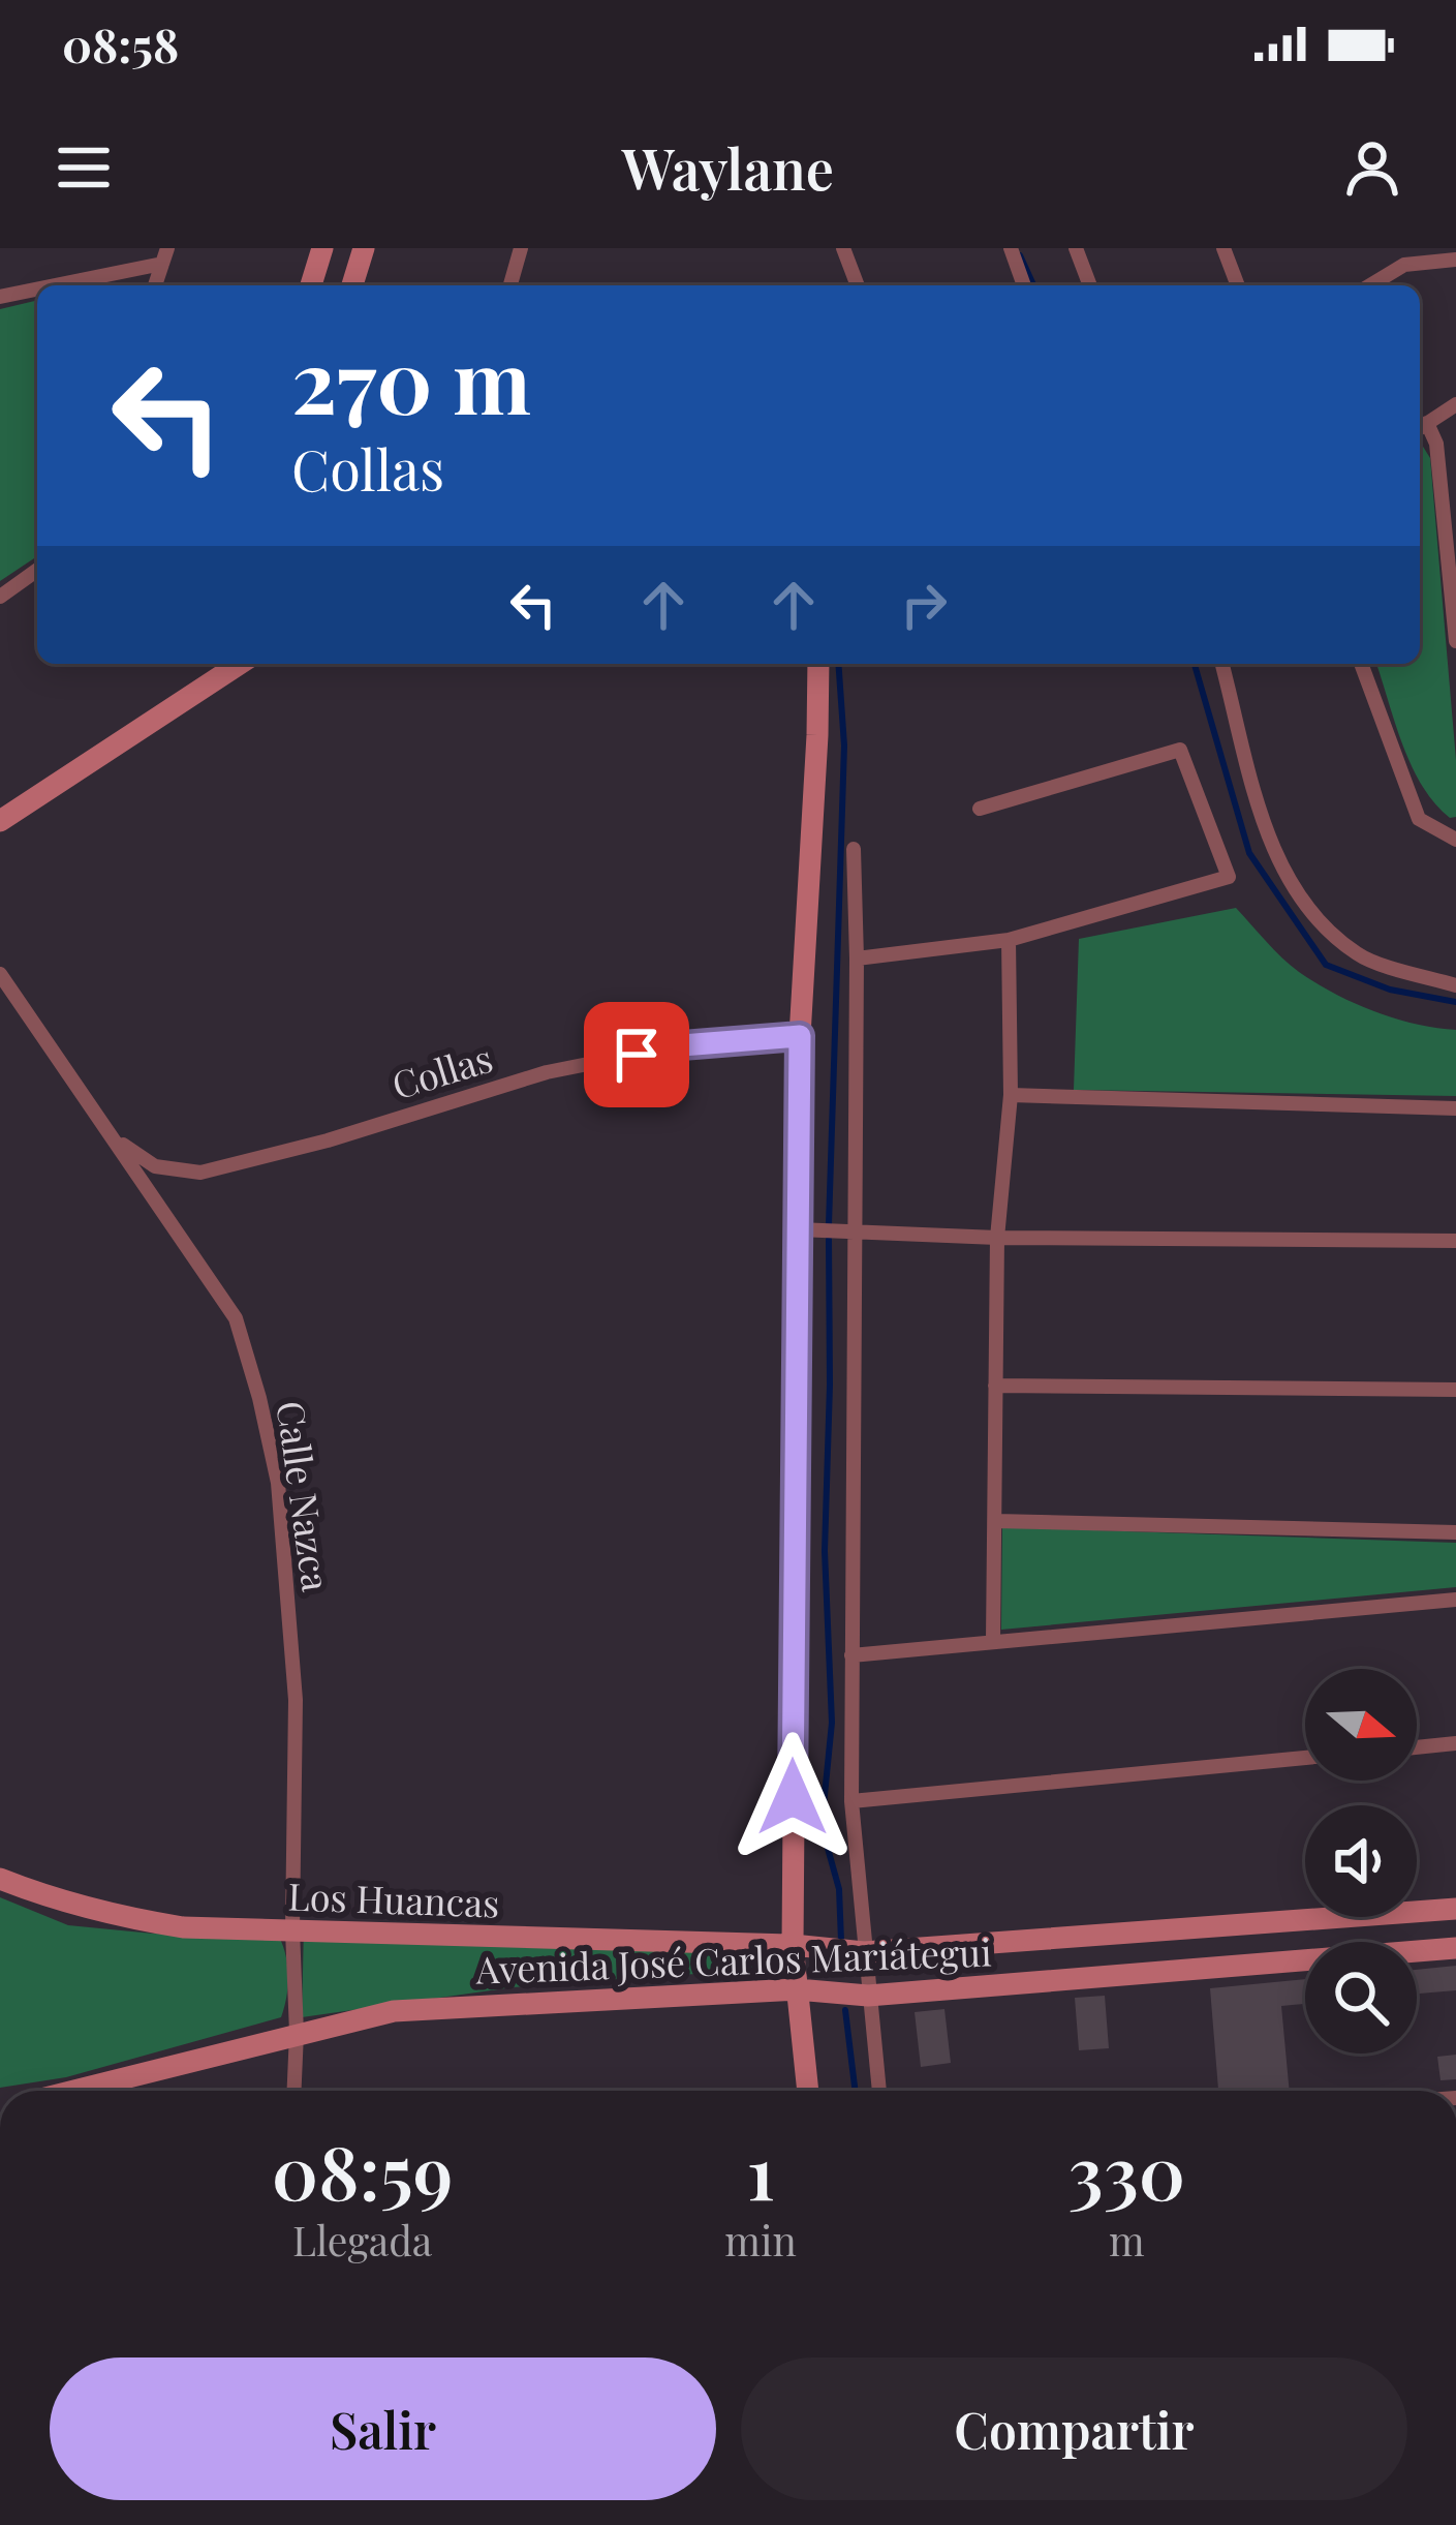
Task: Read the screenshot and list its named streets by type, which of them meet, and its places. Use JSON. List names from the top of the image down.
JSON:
{
  "streets": {
    "main road": ["Los Huancas", "Avenida José Carlos Mariátegui"],
    "street": ["Collas", "Calle Nazca"]
  },
  "crossings": [
    ["Collas", "Calle Nazca"],
    ["Calle Nazca", "Los Huancas"],
    ["Calle Nazca", "Avenida José Carlos Mariátegui"],
    ["Los Huancas", "Avenida José Carlos Mariátegui"]
  ],
  "north": "right",
  "page": {
    "status": "08:58",
    "header": "Waylane",
    "turn": ["270 m", "Collas"],
    "eta": [
      "08:59",
      "Llegada",
      "1",
      "min",
      "330",
      "m"
    ],
    "buttons": ["Salir", "Compartir"]
  }
}
